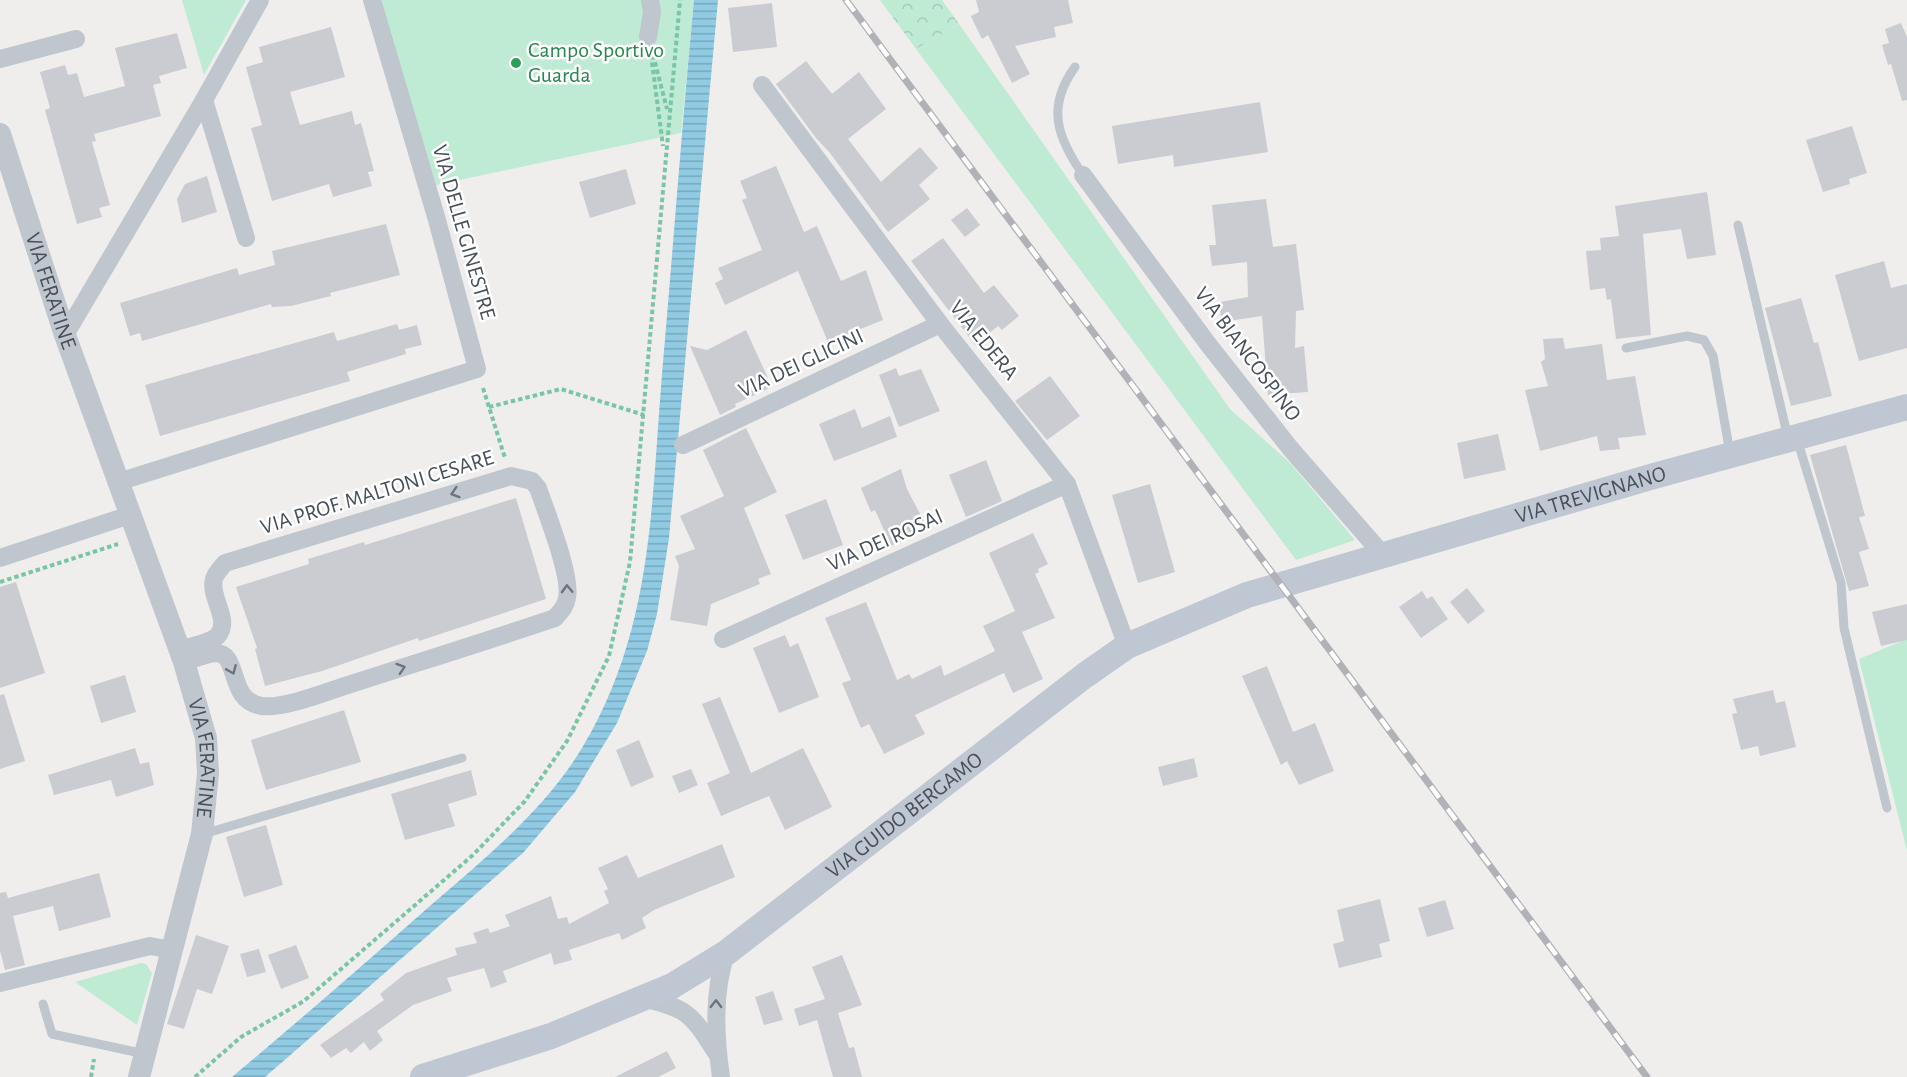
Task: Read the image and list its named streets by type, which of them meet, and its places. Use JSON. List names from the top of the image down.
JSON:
{
  "streets": {
    "main road": ["VIA TREVIGNANO", "VIA GUIDO BERGAMO"],
    "street": [
      "VIA DELLE GINESTRE",
      "VIA FERATINE",
      "VIA EDERA",
      "VIA BIANCOSPINO",
      "VIA DEI GLICINI",
      "VIA PROF. MALTONI CESARE",
      "VIA DEI ROSAI"
    ]
  },
  "crossings": [
    ["VIA FERATINE", "VIA PROF. MALTONI CESARE"],
    ["VIA EDERA", "VIA DEI GLICINI"],
    ["VIA EDERA", "VIA DEI ROSAI"],
    ["VIA EDERA", "VIA GUIDO BERGAMO"],
    ["VIA BIANCOSPINO", "VIA TREVIGNANO"],
    ["VIA BIANCOSPINO", "VIA GUIDO BERGAMO"],
    ["VIA TREVIGNANO", "VIA GUIDO BERGAMO"]
  ],
  "places": ["Campo Sportivo Guarda"]
}
